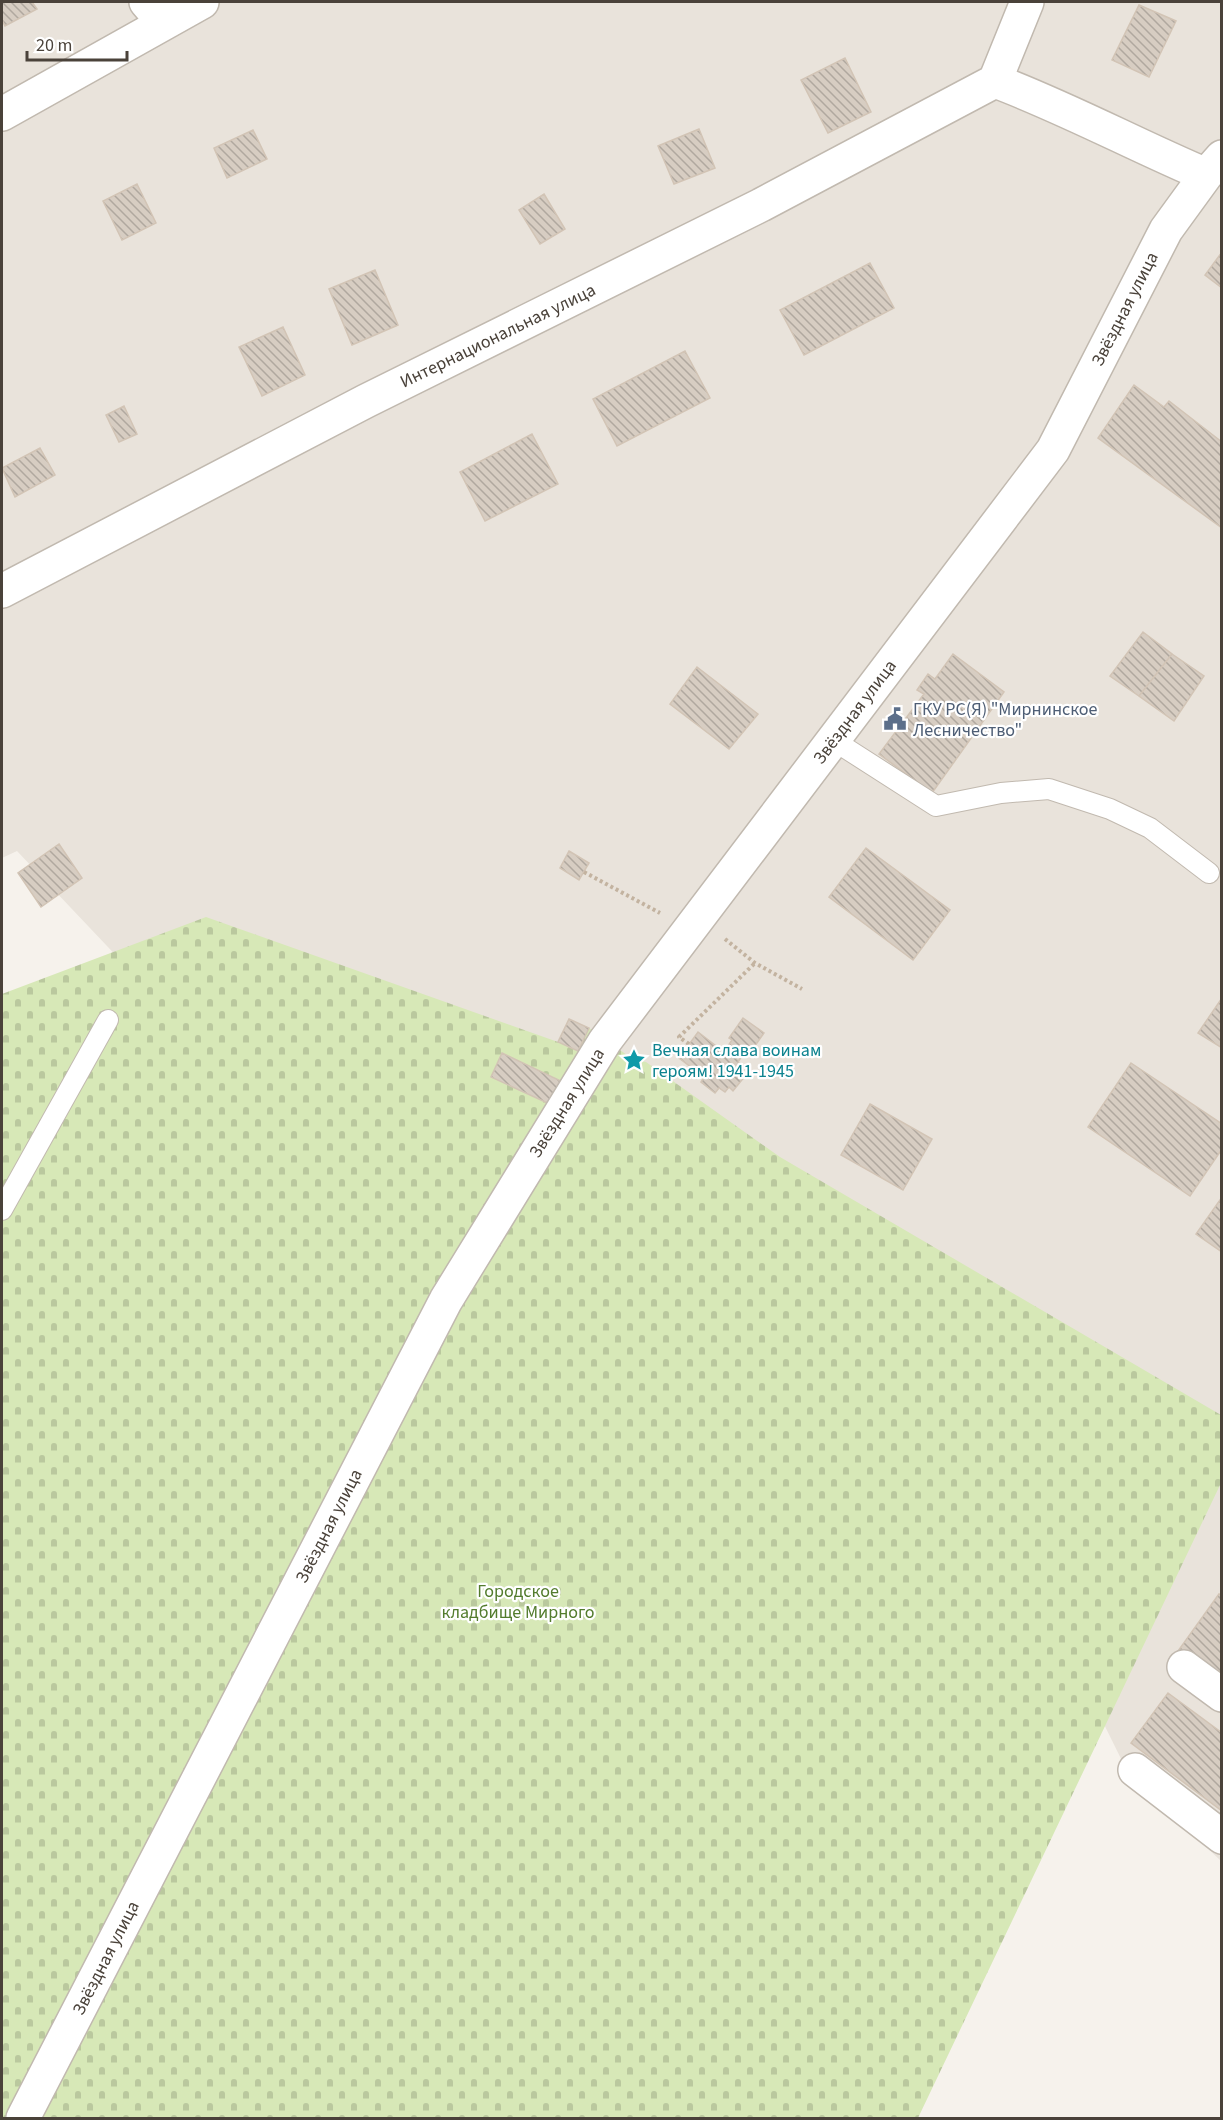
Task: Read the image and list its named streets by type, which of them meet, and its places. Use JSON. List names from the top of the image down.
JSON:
{
  "streets": {
    "street": ["Звёздная улица", "Интернациональная улица"]
  },
  "parks": ["Городское кладбище Мирного"],
  "places": {
    "public building": ["ГКУ РС(Я) \"Мирнинское Лесничество\""],
    "place": ["Вечная слава воинам героям! 1941-1945"]
  },
  "scale_bar": "20 m"
}
